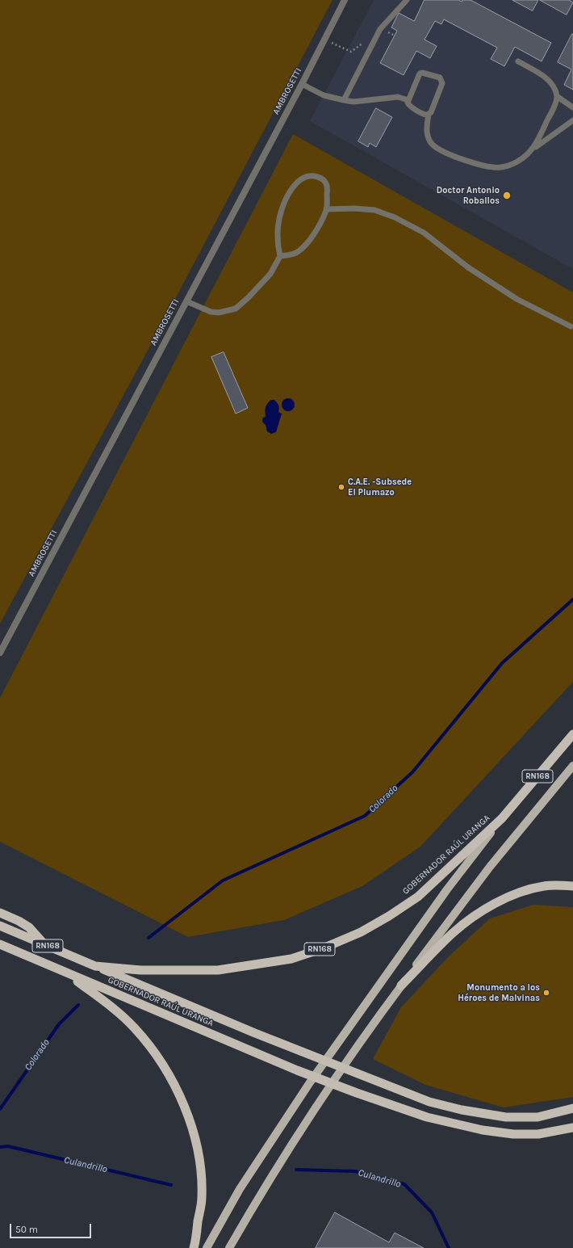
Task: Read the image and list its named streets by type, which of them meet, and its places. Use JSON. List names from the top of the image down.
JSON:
{
  "streets": {
    "highway": ["RN168", "GOBERNADOR RAÚL URANGA"],
    "street": ["AMBROSETTI"]
  },
  "water": ["Colorado", "Culandrillo"],
  "places": ["Doctor Antonio Roballos", "C.A.E. -Subsede El Plumazo", "Monumento a los Héroes de Malvinas"],
  "scale_bar": "50 m"
}
